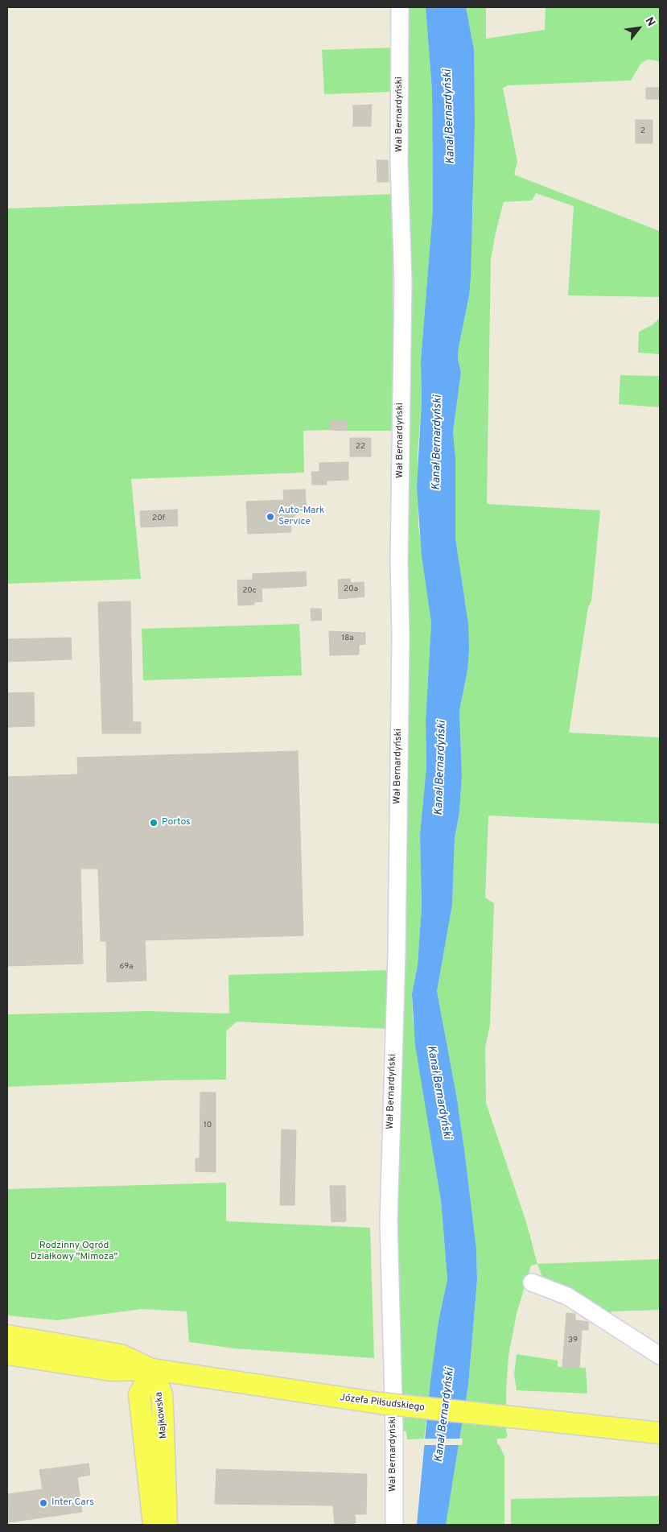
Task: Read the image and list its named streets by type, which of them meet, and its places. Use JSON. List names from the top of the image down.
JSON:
{
  "streets": {
    "main road": ["Józefa Piłsudskiego", "Majkowska"],
    "street": ["Wał Bernardyński"]
  },
  "crossings": [
    ["Józefa Piłsudskiego", "Majkowska"]
  ],
  "water": ["Kanał Bernardyński"],
  "parks": ["Rodzinny Ogród Działkowy \"Mimoza\""],
  "places": ["Auto-Mark Service", "Portos", "Inter Cars"],
  "house_numbers": [
    "2",
    "22",
    "20f",
    "20a",
    "20c",
    "18a",
    "69a",
    "10",
    "39"
  ],
  "north": "top right"
}
